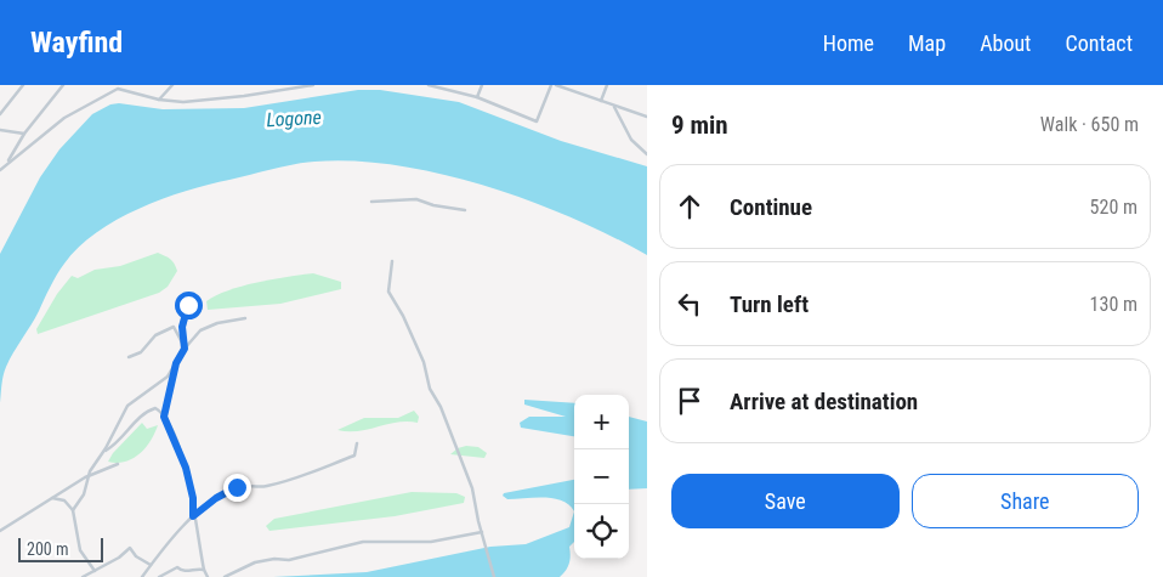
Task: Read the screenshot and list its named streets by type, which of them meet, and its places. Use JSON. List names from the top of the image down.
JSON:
{
  "water": ["Logone"],
  "scale_bar": "200 m",
  "page": {
    "header": "Wayfind",
    "nav": [
      "Home",
      "Map",
      "About",
      "Contact"
    ],
    "heading": ["9 min", "Walk · 650 m"],
    "list": [
      ["Continue", "520 m"],
      ["Turn left", "130 m"],
      "Arrive at destination"
    ],
    "map_buttons": ["+", "−"],
    "buttons": ["Save", "Share"],
    "scale": "200 m"
  }
}
